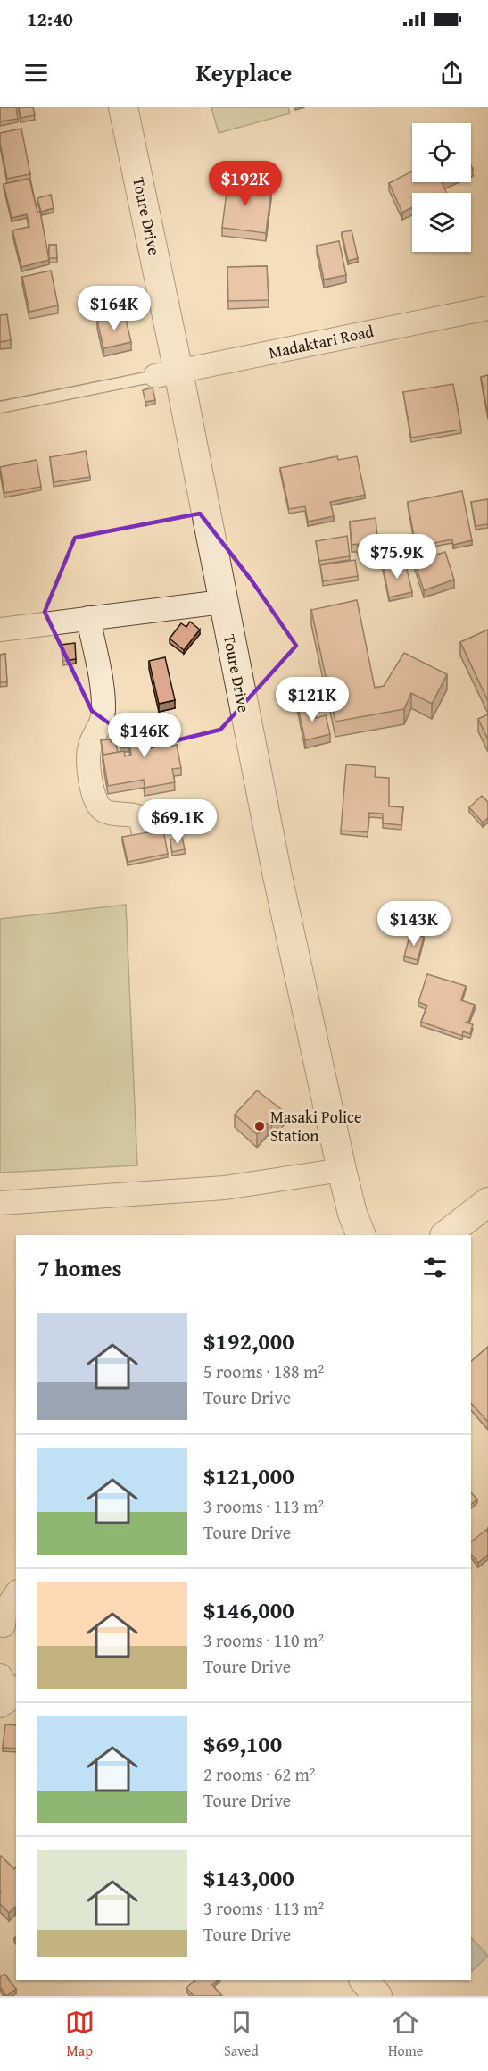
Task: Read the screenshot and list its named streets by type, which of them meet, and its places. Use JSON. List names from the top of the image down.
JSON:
{
  "streets": {
    "street": ["Toure Drive", "Madaktari Road"]
  },
  "crossings": [
    ["Toure Drive", "Madaktari Road"]
  ],
  "places": ["Masaki Police Station"],
  "page": {
    "status": "12:40",
    "header": "Keyplace",
    "price": [
      "$192K",
      "$164K",
      "$75.9K",
      "$121K",
      "$146K",
      "$69.1K",
      "$143K"
    ],
    "heading": "7 homes",
    "list": [
      {
        "name": "$192,000",
        "note": "5 rooms · 188 m² · Toure Drive"
      },
      {
        "name": "$121,000",
        "note": "3 rooms · 113 m² · Toure Drive"
      },
      {
        "name": "$146,000",
        "note": "3 rooms · 110 m² · Toure Drive"
      },
      {
        "name": "$69,100",
        "note": "2 rooms · 62 m² · Toure Drive"
      },
      {
        "name": "$143,000",
        "note": "3 rooms · 113 m² · Toure Drive"
      }
    ],
    "tabs": ["Map", "Saved", "Home"]
  }
}
